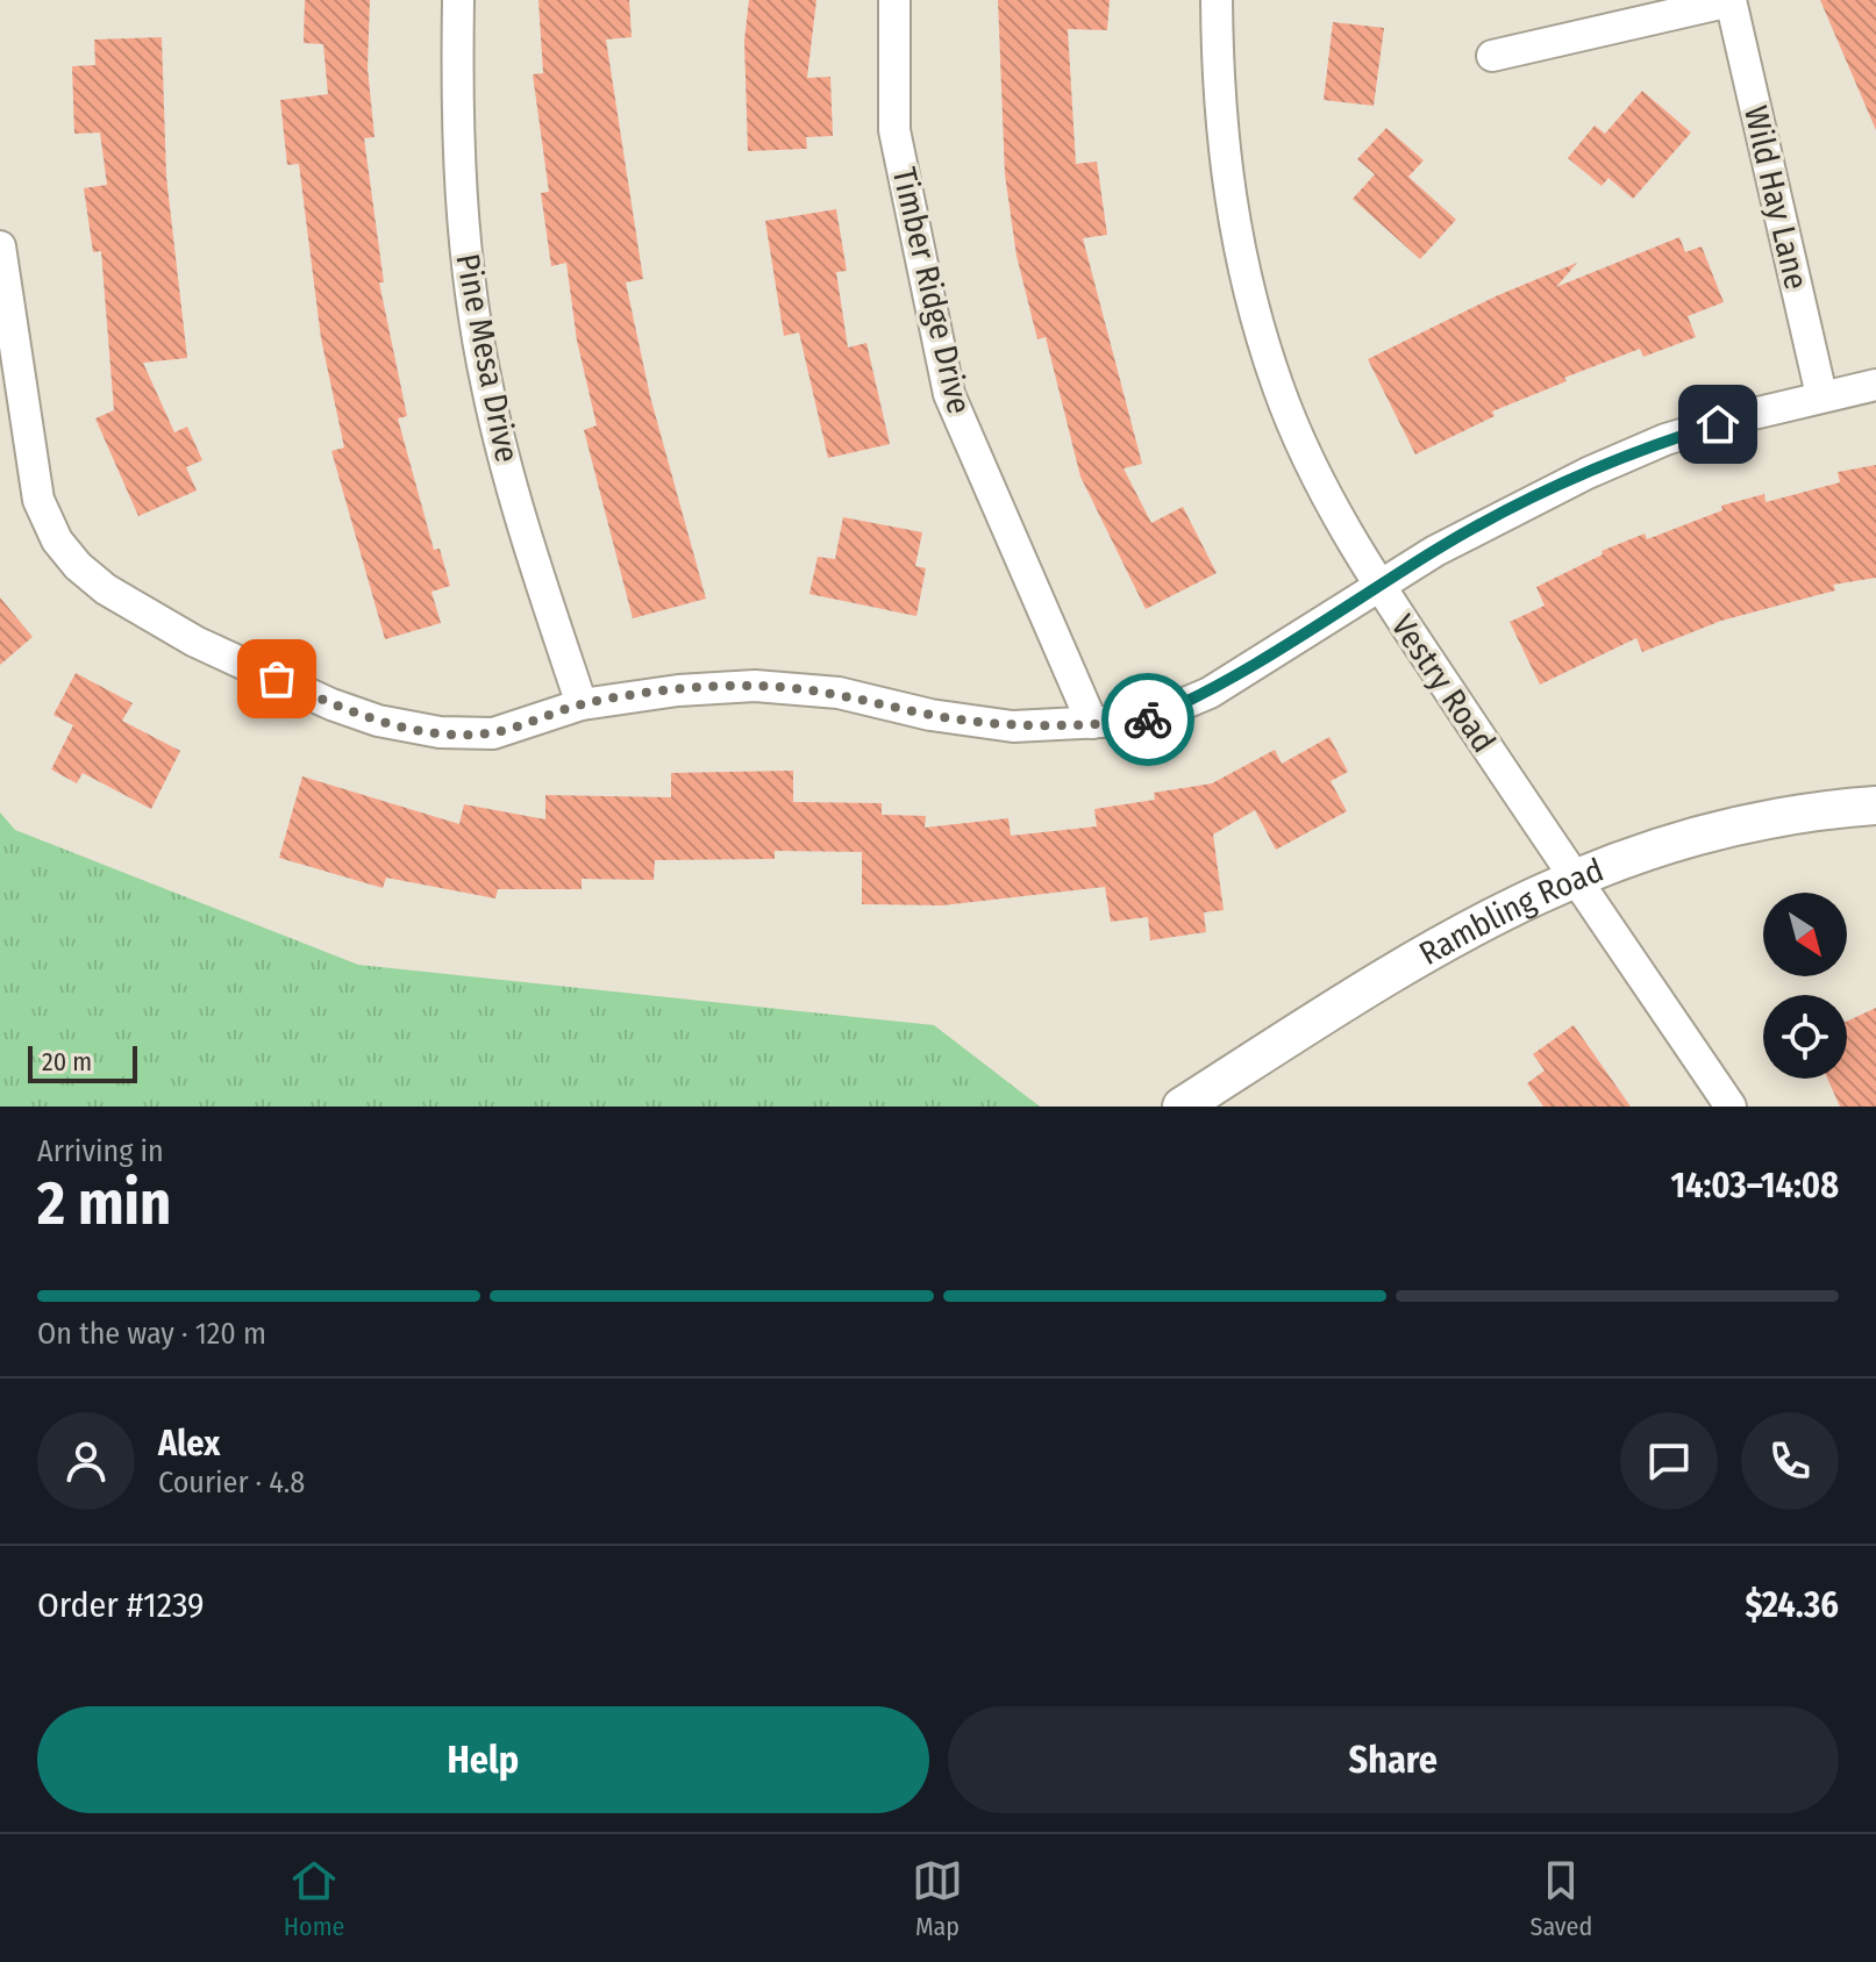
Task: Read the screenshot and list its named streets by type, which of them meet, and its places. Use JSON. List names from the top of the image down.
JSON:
{
  "streets": {
    "street": [
      "Wild Hay Lane",
      "Timber Ridge Drive",
      "Pine Mesa Drive",
      "Vestry Road",
      "Rambling Road"
    ]
  },
  "crossings": [
    ["Vestry Road", "Rambling Road"]
  ],
  "scale_bar": "20 m",
  "north": "bottom right",
  "page": {
    "scale": "20 m",
    "heading": ["2 min", "Arriving in", "14:03–14:08"],
    "panel": [
      "Alex",
      "Courier · 4.8",
      "Order #1239",
      "$24.36"
    ],
    "bar": "On the way · 120 m",
    "buttons": ["Help", "Share"],
    "tabs": ["Home", "Map", "Saved"]
  }
}
